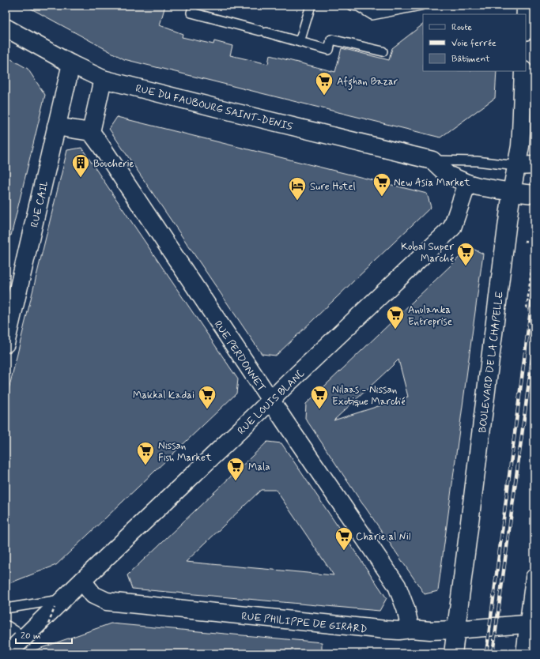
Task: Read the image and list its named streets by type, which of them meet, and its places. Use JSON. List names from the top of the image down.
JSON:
{
  "streets": {
    "street": [
      "RUE DU FAUBOURG SAINT-DENIS",
      "RUE CAIL",
      "RUE PERDONNET",
      "BOULEVARD DE LA CHAPELLE",
      "RUE LOUIS BLANC",
      "RUE PHILIPPE DE GIRARD"
    ]
  },
  "crossings": [
    ["RUE DU FAUBOURG SAINT-DENIS", "RUE CAIL"],
    ["RUE DU FAUBOURG SAINT-DENIS", "BOULEVARD DE LA CHAPELLE"],
    ["RUE DU FAUBOURG SAINT-DENIS", "RUE LOUIS BLANC"],
    ["RUE PERDONNET", "RUE LOUIS BLANC"],
    ["RUE PERDONNET", "RUE PHILIPPE DE GIRARD"],
    ["BOULEVARD DE LA CHAPELLE", "RUE PHILIPPE DE GIRARD"],
    ["RUE LOUIS BLANC", "RUE PHILIPPE DE GIRARD"]
  ],
  "places": {
    "supermarket": [
      "Afghan Bazar",
      "New Asia Market",
      "Kobal Super Marché",
      "Anulanka Entreprise",
      "Makkal Kadai",
      "Nilaas - Nissan Exotique Marché",
      "Nissan Fish Market",
      "Mala",
      "Charie al Nil"
    ],
    "building": ["Boucherie"],
    "hotel": ["Sure Hotel"]
  },
  "legend": ["Route", "Voie ferrée", "Bâtiment"],
  "scale_bar": "20 m"
}
